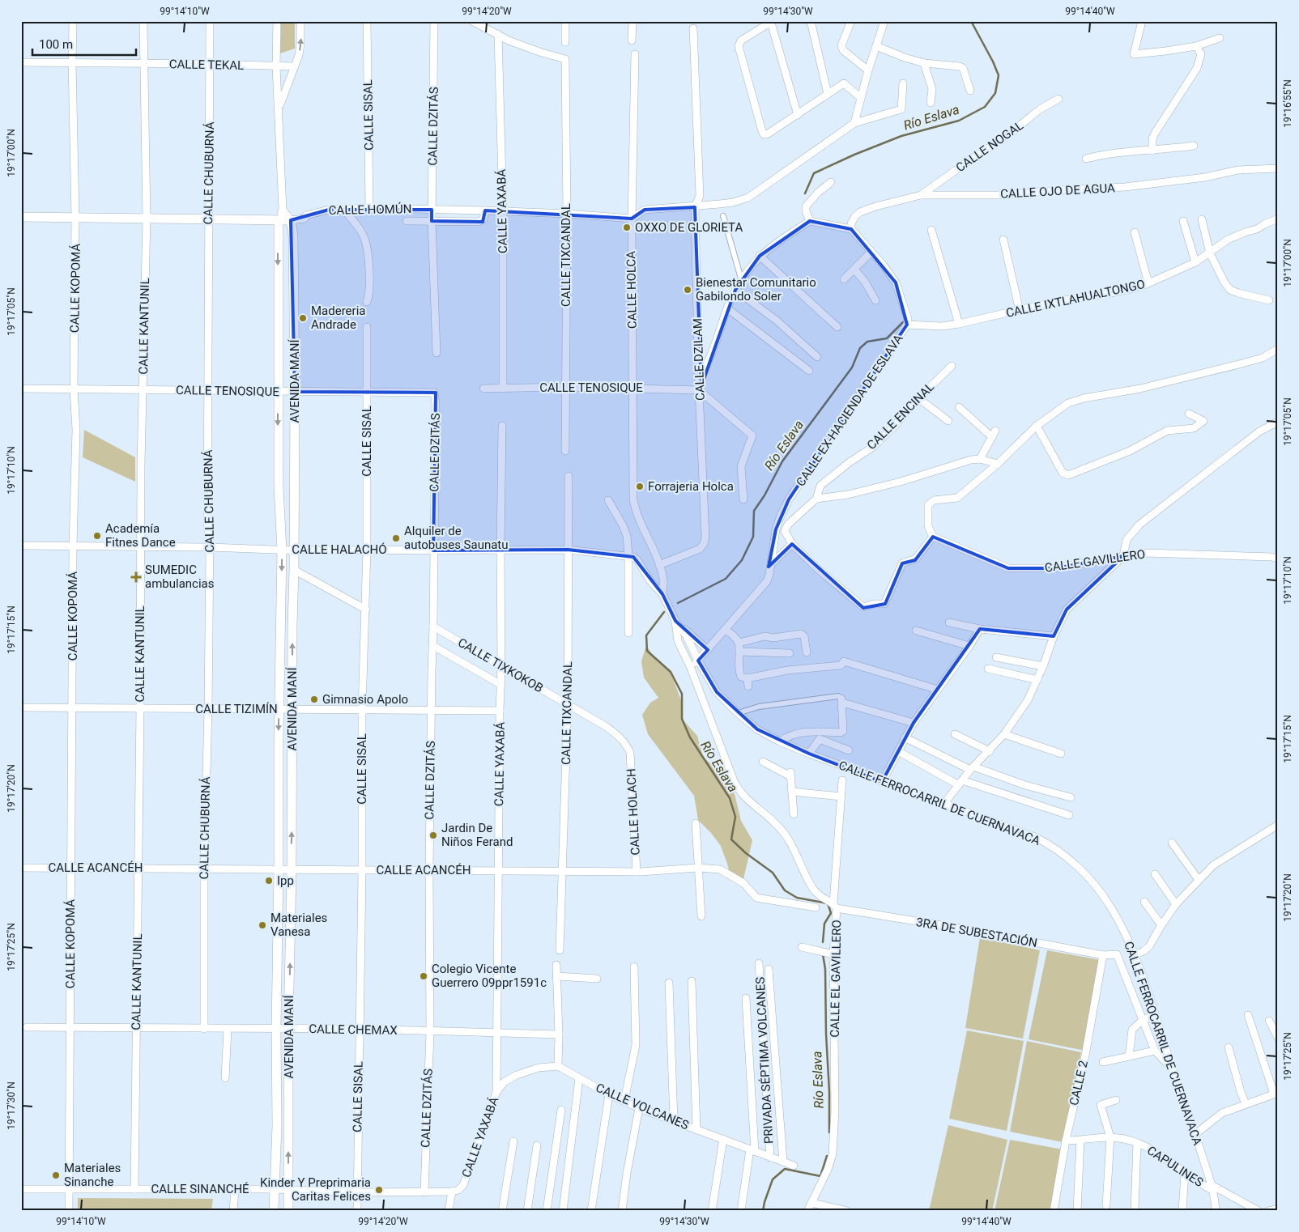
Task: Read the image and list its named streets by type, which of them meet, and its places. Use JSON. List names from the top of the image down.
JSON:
{
  "streets": {
    "street": [
      "CALLE TEKAL",
      "CALLE SISAL",
      "CALLE DZITÁS",
      "CALLE NOGAL",
      "CALLE CHUBURNÁ",
      "CALLE OJO DE AGUA",
      "CALLE HOMÚN",
      "CALLE YAXABÁ",
      "CALLE TIXCANDAL",
      "CALLE KOPOMÁ",
      "CALLE HOLCA",
      "CALLE IXTLAHUALTONGO",
      "CALLE KANTUNIL",
      "CALLE DZILAM",
      "AVENIDA MANÍ",
      "CALLE TENOSIQUE",
      "CALLE EX-HACIENDA DE ESLAVA",
      "CALLE ENCINAL",
      "CALLE HALACHÓ",
      "CALLE GAVILLERO",
      "CALLE TIXKOKOB",
      "CALLE TIZIMÍN",
      "CALLE FERROCARRIL DE CUERNAVACA",
      "CALLE HOLACH",
      "CALLE ACANCÉH",
      "3RA DE SUBESTACIÓN",
      "CALLE EL GAVILLERO",
      "CALLE CHEMAX",
      "PRIVADA SÉPTIMA VOLCANES",
      "CALLE 2",
      "CALLE VOLCANES",
      "CAPULINES",
      "CALLE SINANCHÉ"
    ]
  },
  "crossings": [
    ["CALLE TEKAL", "CALLE CHUBURNÁ"],
    ["CALLE TEKAL", "CALLE KOPOMÁ"],
    ["CALLE TEKAL", "CALLE KANTUNIL"],
    ["CALLE TEKAL", "AVENIDA MANÍ"],
    ["CALLE SISAL", "CALLE HOMÚN"],
    ["CALLE SISAL", "CALLE TENOSIQUE"],
    ["CALLE SISAL", "CALLE HALACHÓ"],
    ["CALLE SISAL", "CALLE TIZIMÍN"],
    ["CALLE SISAL", "CALLE ACANCÉH"],
    ["CALLE SISAL", "CALLE CHEMAX"],
    ["CALLE SISAL", "CALLE SINANCHÉ"],
    ["CALLE DZITÁS", "CALLE HOMÚN"],
    ["CALLE DZITÁS", "CALLE TENOSIQUE"],
    ["CALLE DZITÁS", "CALLE HALACHÓ"],
    ["CALLE DZITÁS", "CALLE TIXKOKOB"],
    ["CALLE DZITÁS", "CALLE TIZIMÍN"],
    ["CALLE DZITÁS", "CALLE ACANCÉH"],
    ["CALLE DZITÁS", "CALLE CHEMAX"],
    ["CALLE DZITÁS", "CALLE SINANCHÉ"],
    ["CALLE NOGAL", "CALLE OJO DE AGUA"],
    ["CALLE CHUBURNÁ", "CALLE HOMÚN"],
    ["CALLE CHUBURNÁ", "CALLE TENOSIQUE"],
    ["CALLE CHUBURNÁ", "CALLE HALACHÓ"],
    ["CALLE CHUBURNÁ", "CALLE TIZIMÍN"],
    ["CALLE CHUBURNÁ", "CALLE ACANCÉH"],
    ["CALLE CHUBURNÁ", "CALLE CHEMAX"],
    ["CALLE OJO DE AGUA", "CALLE EX-HACIENDA DE ESLAVA"],
    ["CALLE HOMÚN", "CALLE YAXABÁ"],
    ["CALLE HOMÚN", "CALLE TIXCANDAL"],
    ["CALLE HOMÚN", "CALLE KOPOMÁ"],
    ["CALLE HOMÚN", "CALLE HOLCA"],
    ["CALLE HOMÚN", "CALLE KANTUNIL"],
    ["CALLE HOMÚN", "AVENIDA MANÍ"],
    ["CALLE YAXABÁ", "CALLE TIXCANDAL"],
    ["CALLE YAXABÁ", "CALLE TENOSIQUE"],
    ["CALLE YAXABÁ", "CALLE HALACHÓ"],
    ["CALLE YAXABÁ", "CALLE TIXKOKOB"],
    ["CALLE YAXABÁ", "CALLE TIZIMÍN"],
    ["CALLE YAXABÁ", "CALLE ACANCÉH"],
    ["CALLE YAXABÁ", "CALLE CHEMAX"],
    ["CALLE YAXABÁ", "CALLE SINANCHÉ"],
    ["CALLE TIXCANDAL", "CALLE TENOSIQUE"],
    ["CALLE TIXCANDAL", "CALLE HALACHÓ"],
    ["CALLE TIXCANDAL", "CALLE TIXKOKOB"],
    ["CALLE TIXCANDAL", "CALLE ACANCÉH"],
    ["CALLE KOPOMÁ", "CALLE TENOSIQUE"],
    ["CALLE KOPOMÁ", "CALLE HALACHÓ"],
    ["CALLE KOPOMÁ", "CALLE TIZIMÍN"],
    ["CALLE KOPOMÁ", "CALLE ACANCÉH"],
    ["CALLE KOPOMÁ", "CALLE CHEMAX"],
    ["CALLE KOPOMÁ", "CALLE SINANCHÉ"],
    ["CALLE HOLCA", "CALLE DZILAM"],
    ["CALLE HOLCA", "CALLE TENOSIQUE"],
    ["CALLE IXTLAHUALTONGO", "CALLE EX-HACIENDA DE ESLAVA"],
    ["CALLE KANTUNIL", "CALLE TENOSIQUE"],
    ["CALLE KANTUNIL", "CALLE HALACHÓ"],
    ["CALLE KANTUNIL", "CALLE TIZIMÍN"],
    ["CALLE KANTUNIL", "CALLE ACANCÉH"],
    ["CALLE KANTUNIL", "CALLE CHEMAX"],
    ["CALLE KANTUNIL", "CALLE SINANCHÉ"],
    ["CALLE DZILAM", "CALLE TENOSIQUE"],
    ["AVENIDA MANÍ", "CALLE TENOSIQUE"],
    ["AVENIDA MANÍ", "CALLE HALACHÓ"],
    ["AVENIDA MANÍ", "CALLE TIZIMÍN"],
    ["AVENIDA MANÍ", "CALLE ACANCÉH"],
    ["AVENIDA MANÍ", "CALLE CHEMAX"],
    ["AVENIDA MANÍ", "CALLE SINANCHÉ"],
    ["CALLE EX-HACIENDA DE ESLAVA", "CALLE FERROCARRIL DE CUERNAVACA"],
    ["CALLE EX-HACIENDA DE ESLAVA", "CALLE EL GAVILLERO"],
    ["CALLE TIXKOKOB", "CALLE HOLACH"],
    ["CALLE FERROCARRIL DE CUERNAVACA", "CALLE EL GAVILLERO"],
    ["CALLE FERROCARRIL DE CUERNAVACA", "CAPULINES"],
    ["CALLE HOLACH", "CALLE ACANCÉH"],
    ["3RA DE SUBESTACIÓN", "CALLE EL GAVILLERO"],
    ["3RA DE SUBESTACIÓN", "CALLE 2"],
    ["PRIVADA SÉPTIMA VOLCANES", "CALLE VOLCANES"],
    ["CALLE 2", "CAPULINES"]
  ],
  "water": ["Río Eslava"],
  "places": {
    "other": [
      "OXXO DE GLORIETA",
      "Bienestar Comunitario Gabilondo Soler",
      "Madereria Andrade",
      "Forrajeria Holca",
      "Academía Fitnes Dance",
      "Alquiler de autobuses Saunatu",
      "Gimnasio Apolo",
      "Jardin De Niños Ferand",
      "Ipp",
      "Materiales Vanesa",
      "Colegio Vicente Guerrero 09ppr1591c",
      "Materiales Sinanche",
      "Kinder Y Preprimaria Caritas Felices"
    ],
    "health": ["SUMEDIC ambulancias"]
  },
  "scale_bar": "100 m",
  "coordinates": [
    "99°14'10\"W",
    "99°14'20\"W",
    "99°14'30\"W",
    "99°14'40\"W",
    "19°16'55\"N",
    "19°17'00\"N",
    "19°17'05\"N",
    "19°17'10\"N",
    "19°17'15\"N",
    "19°17'20\"N",
    "19°17'25\"N",
    "19°17'30\"N"
  ]
}
